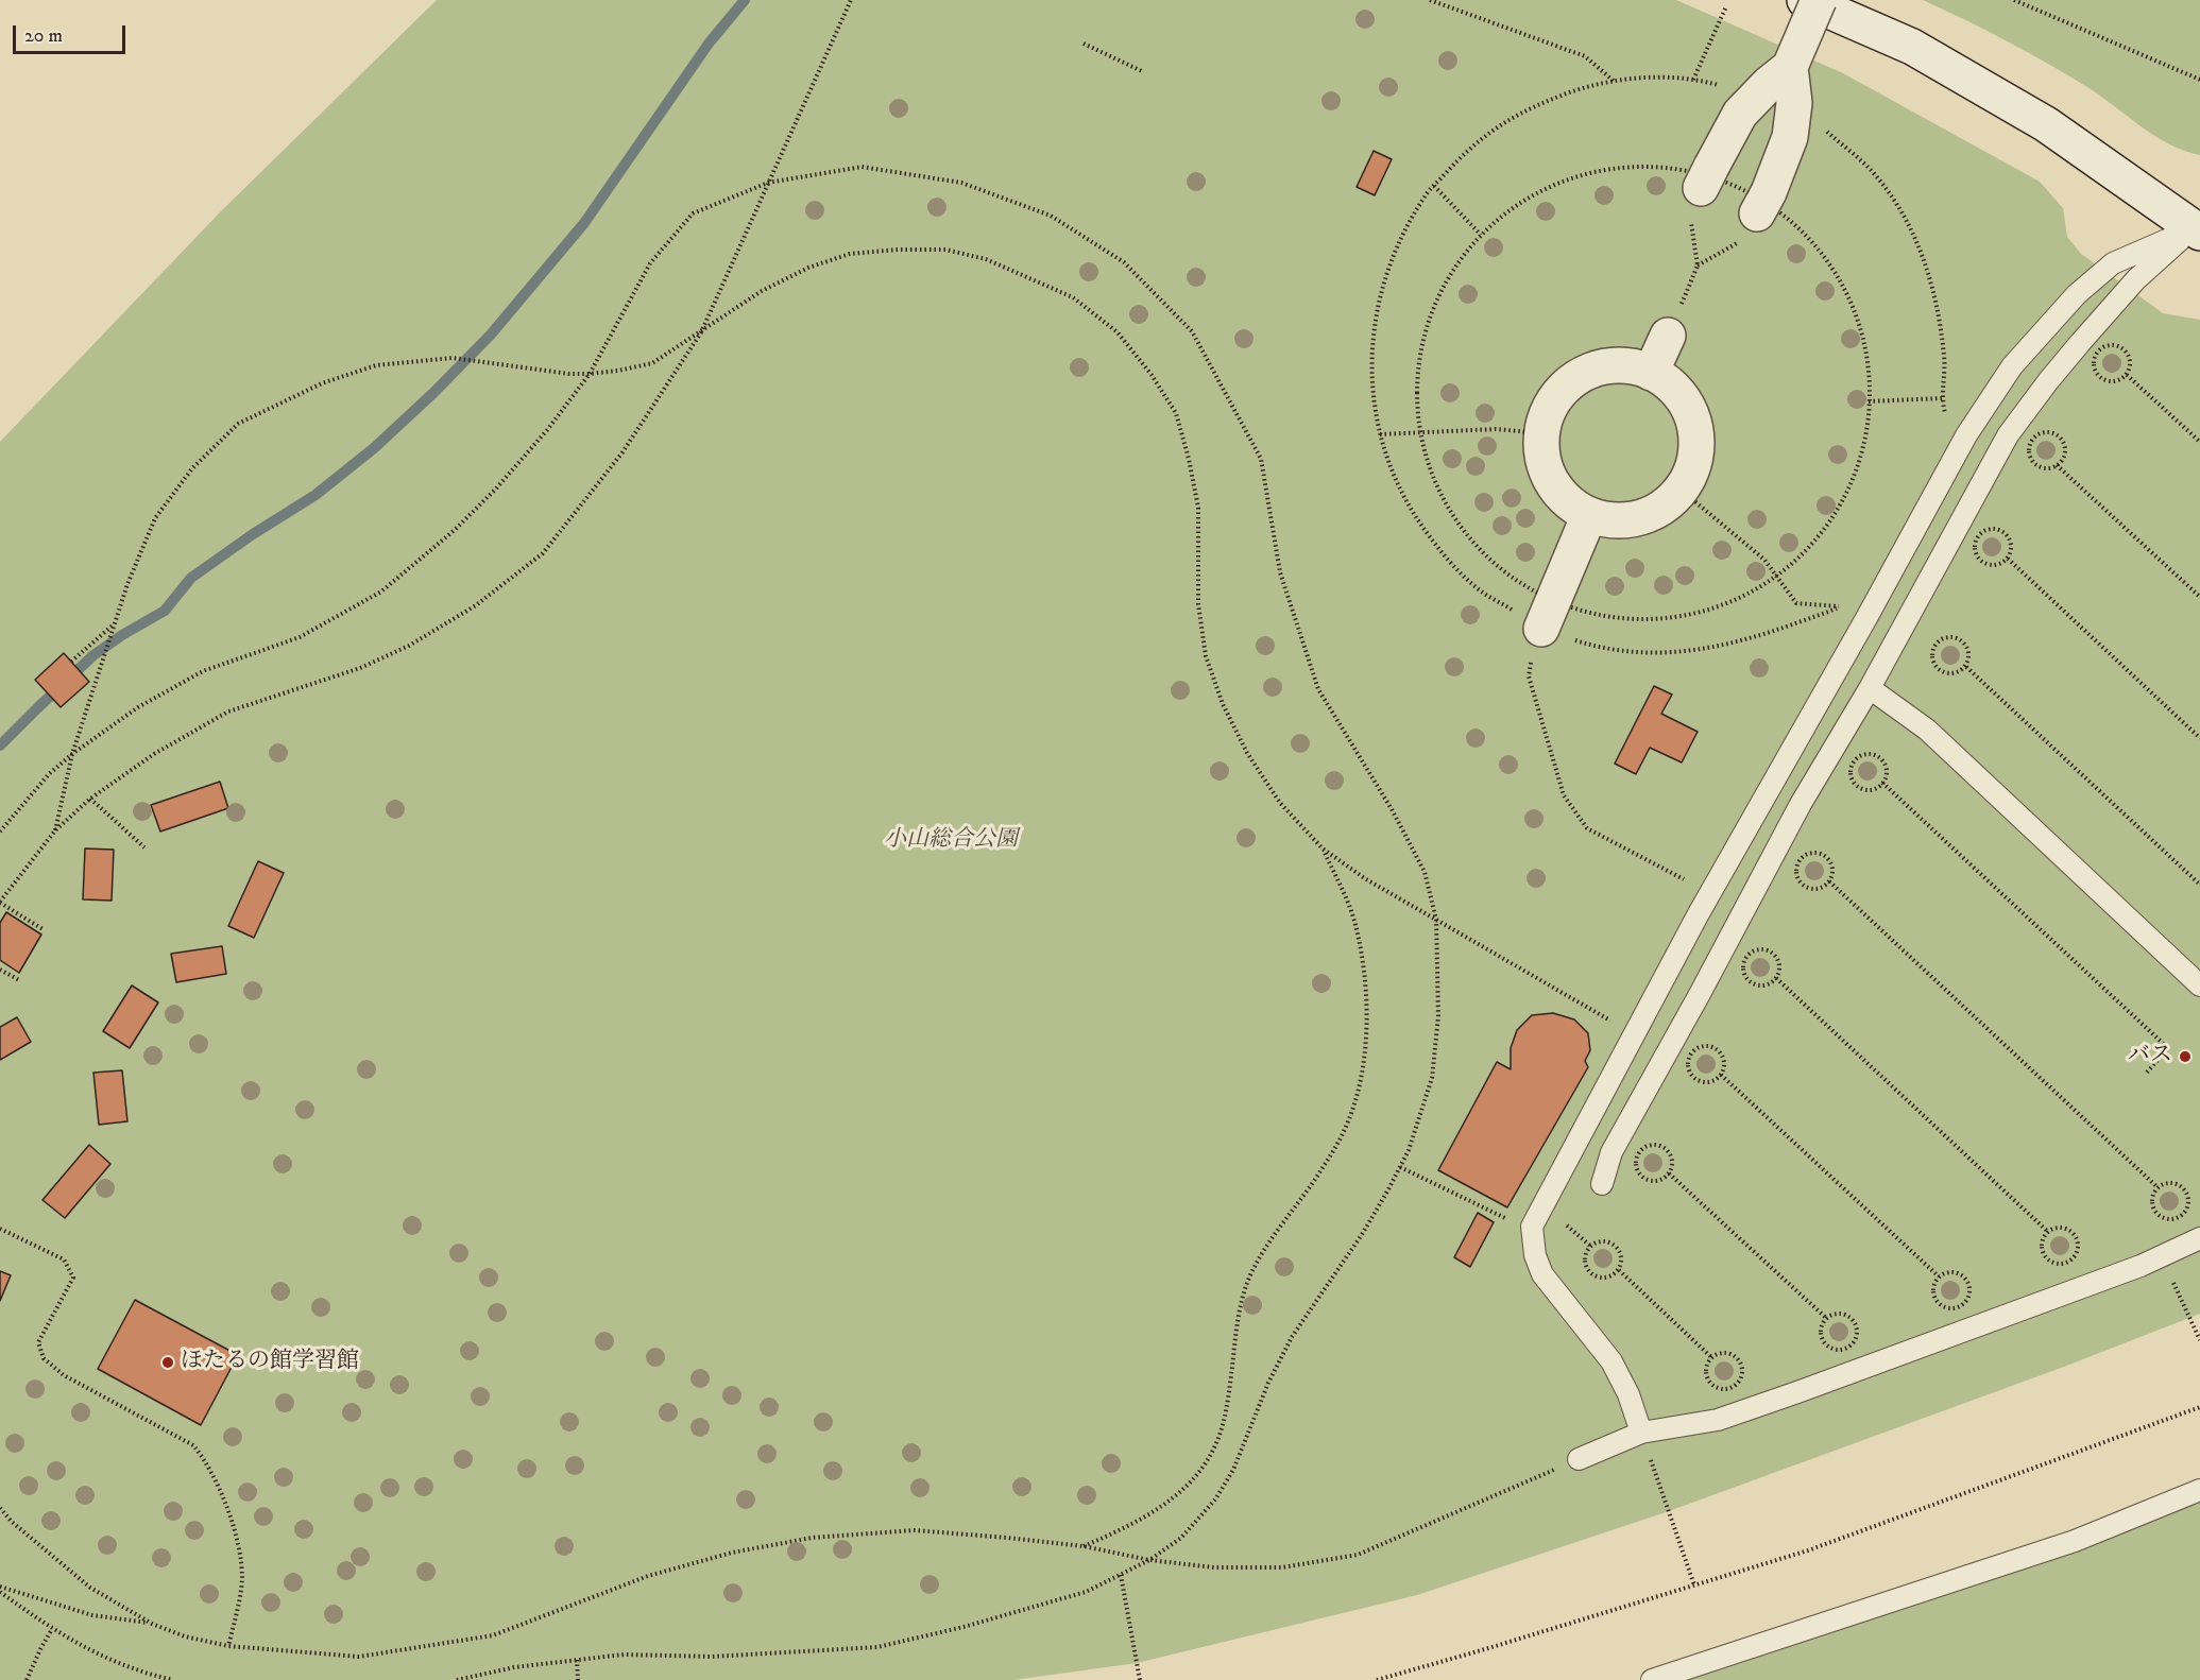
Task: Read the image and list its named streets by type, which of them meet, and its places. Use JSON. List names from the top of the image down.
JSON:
{
  "parks": ["小山総合公園"],
  "places": ["バス", "ほたるの館学習館"],
  "scale_bar": "20 m"
}
